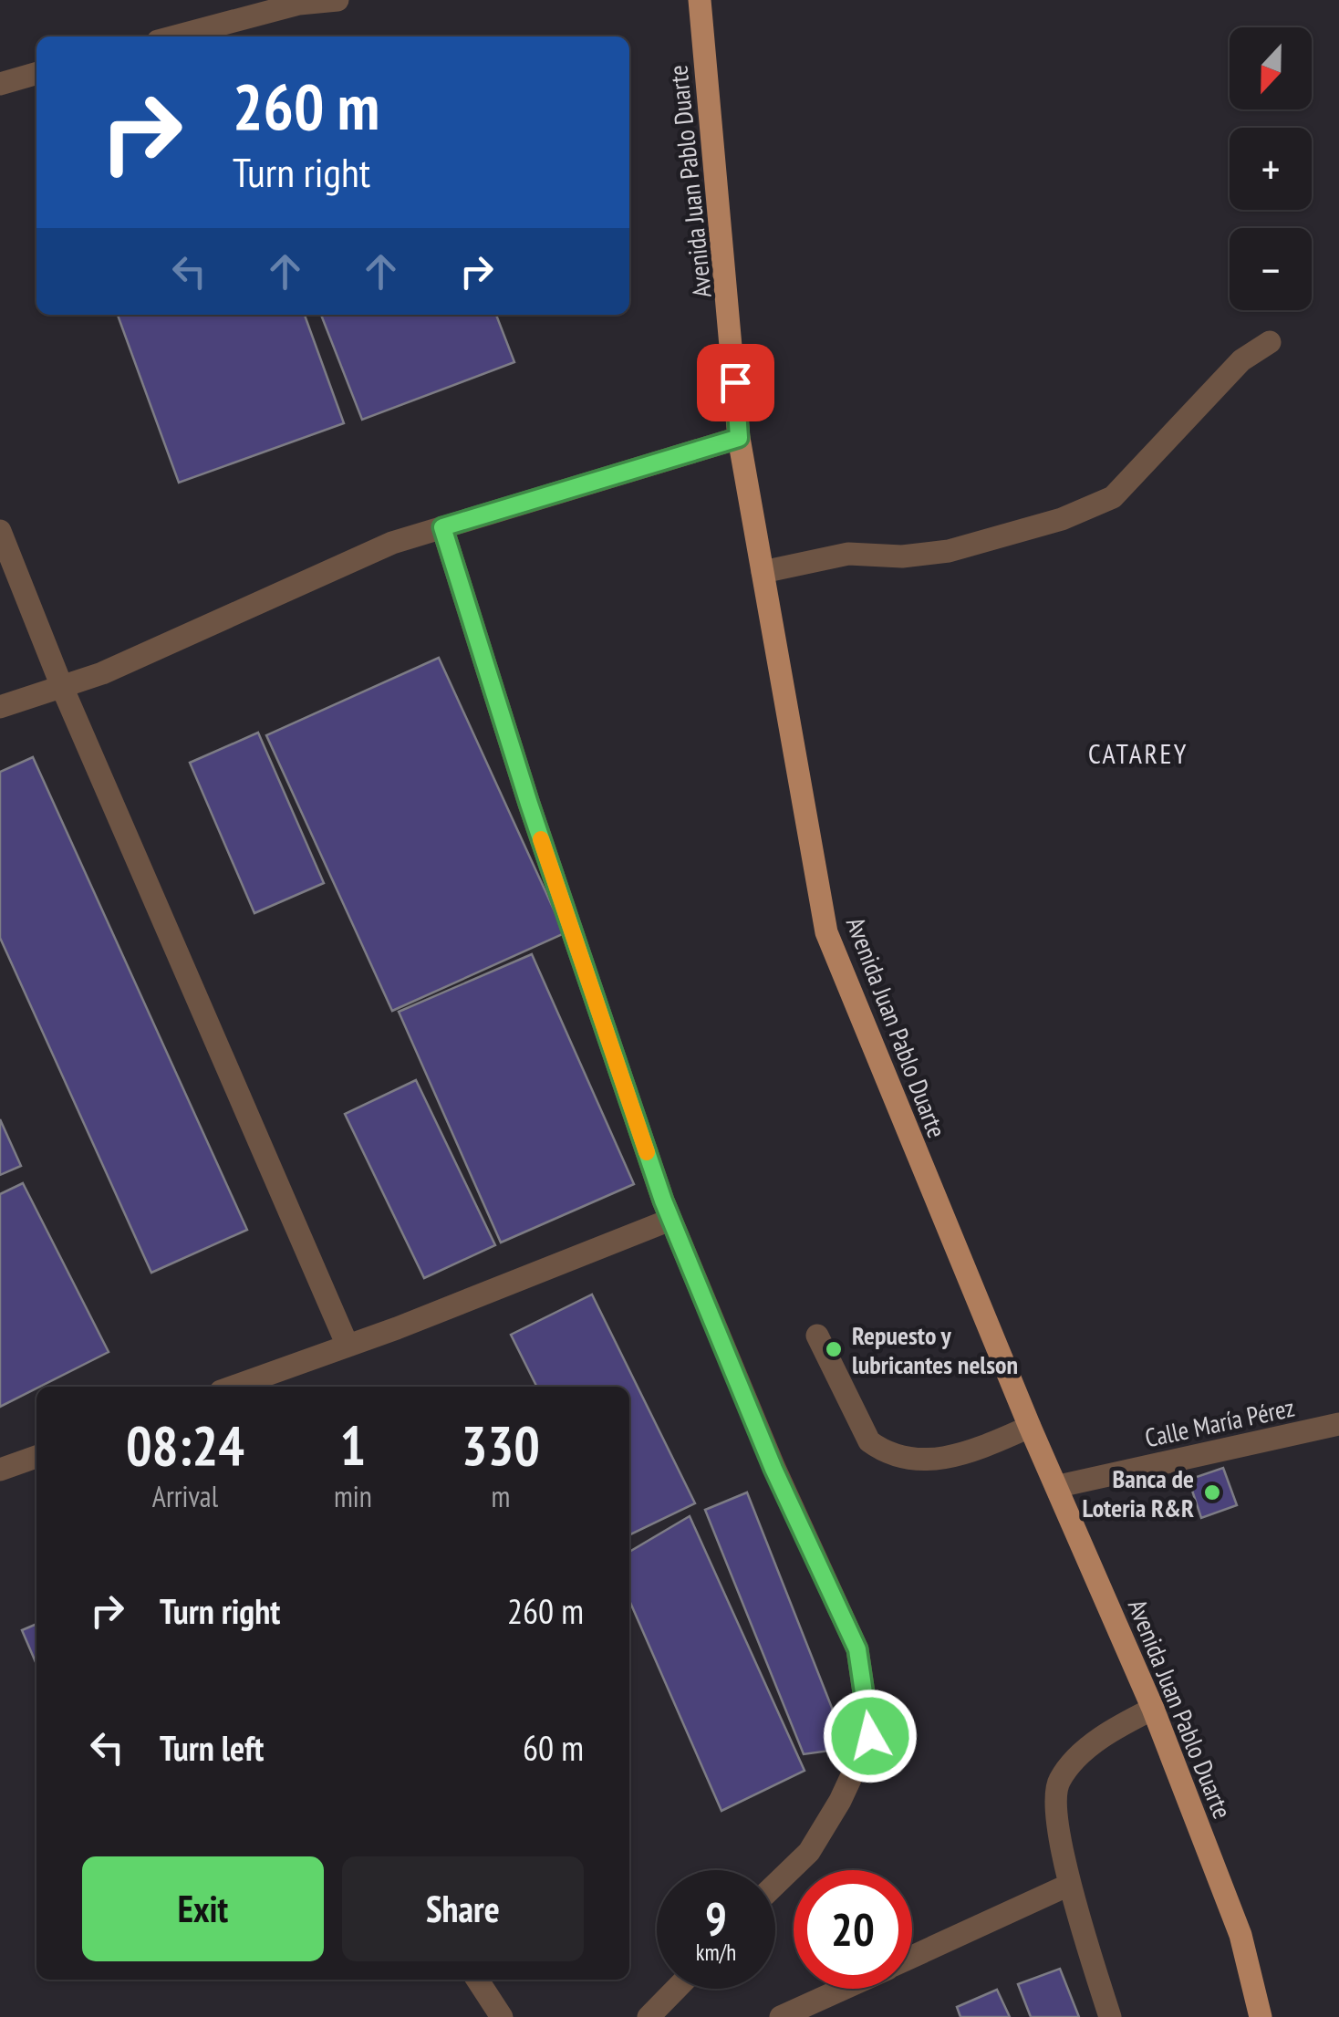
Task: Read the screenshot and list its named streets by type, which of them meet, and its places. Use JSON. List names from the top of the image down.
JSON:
{
  "streets": {
    "main road": ["Avenida Juan Pablo Duarte"],
    "street": ["Calle María Pérez"]
  },
  "crossings": [
    ["Avenida Juan Pablo Duarte", "Calle María Pérez"]
  ],
  "districts": ["CATAREY"],
  "places": ["Repuesto y lubricantes nelson", "Banca de Loteria R&R"],
  "north": "bottom",
  "page": {
    "map_buttons": ["+", "−"],
    "turn": ["260 m", "Turn right"],
    "eta": [
      "08:24",
      "Arrival",
      "1",
      "min",
      "330",
      "m"
    ],
    "list": [
      {
        "name": "Turn right",
        "value": "260 m"
      },
      {
        "name": "Turn left",
        "value": "60 m"
      }
    ],
    "buttons": ["Exit", "Share"],
    "speed": "9 km/h",
    "limit": "20"
  }
}
